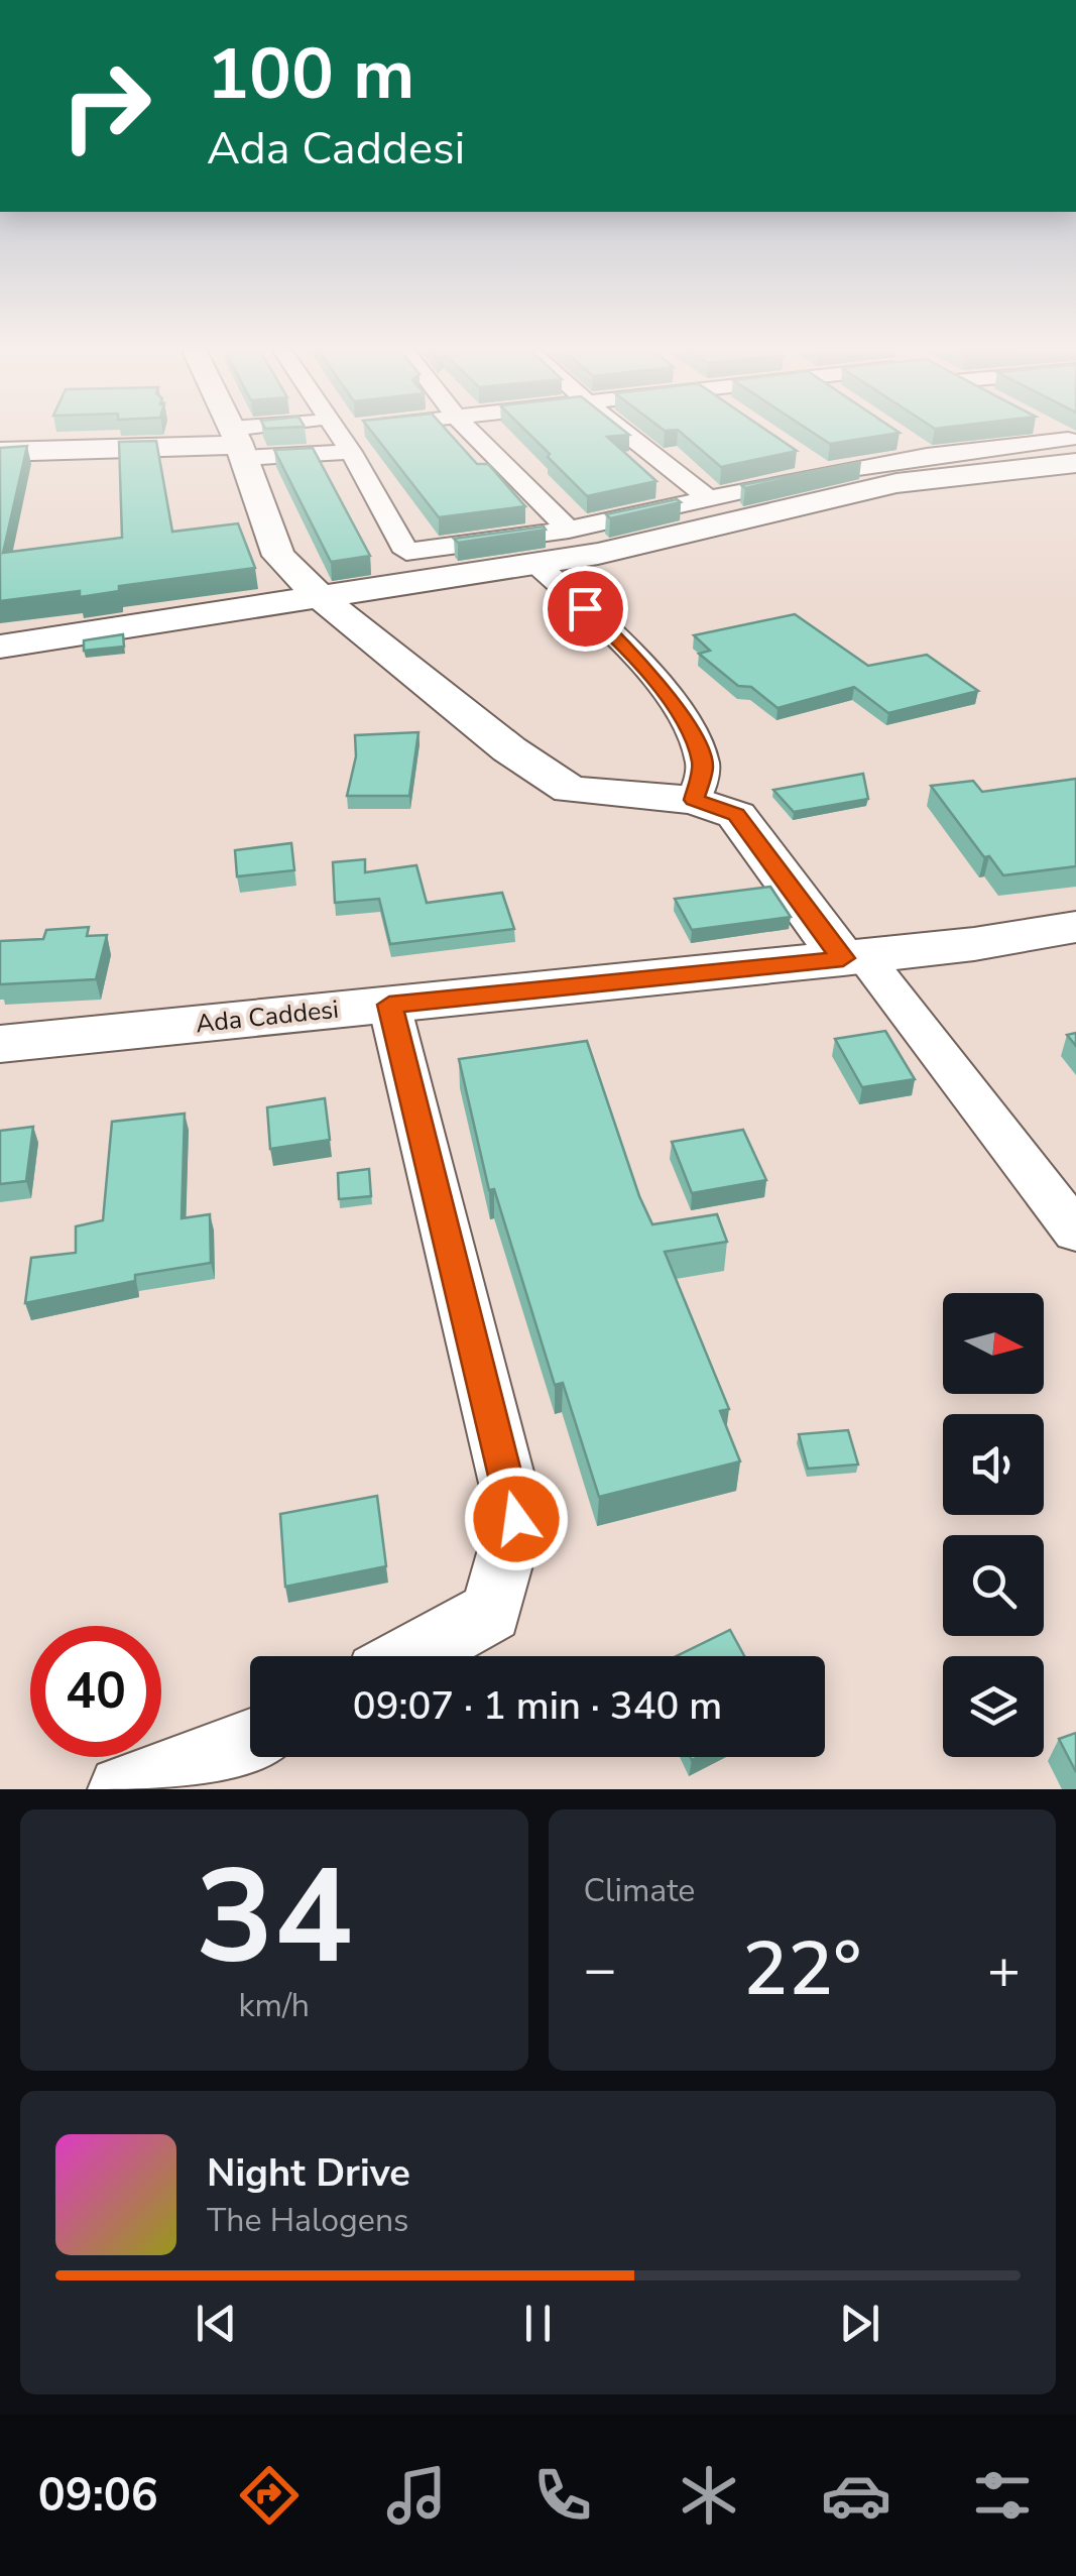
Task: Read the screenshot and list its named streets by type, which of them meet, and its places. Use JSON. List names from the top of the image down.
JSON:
{
  "streets": {
    "main road": ["Ada Caddesi"]
  },
  "north": "right",
  "page": {
    "turn": ["100 m", "Ada Caddesi"],
    "limit": "40",
    "trip": "09:07 · 1 min · 340 m",
    "tile": [
      ["34", "km/h"],
      "Climate"
    ],
    "heat": ["−", "22°", "+"],
    "song": ["Night Drive", "The Halogens"],
    "tabs": "09:06"
  }
}
